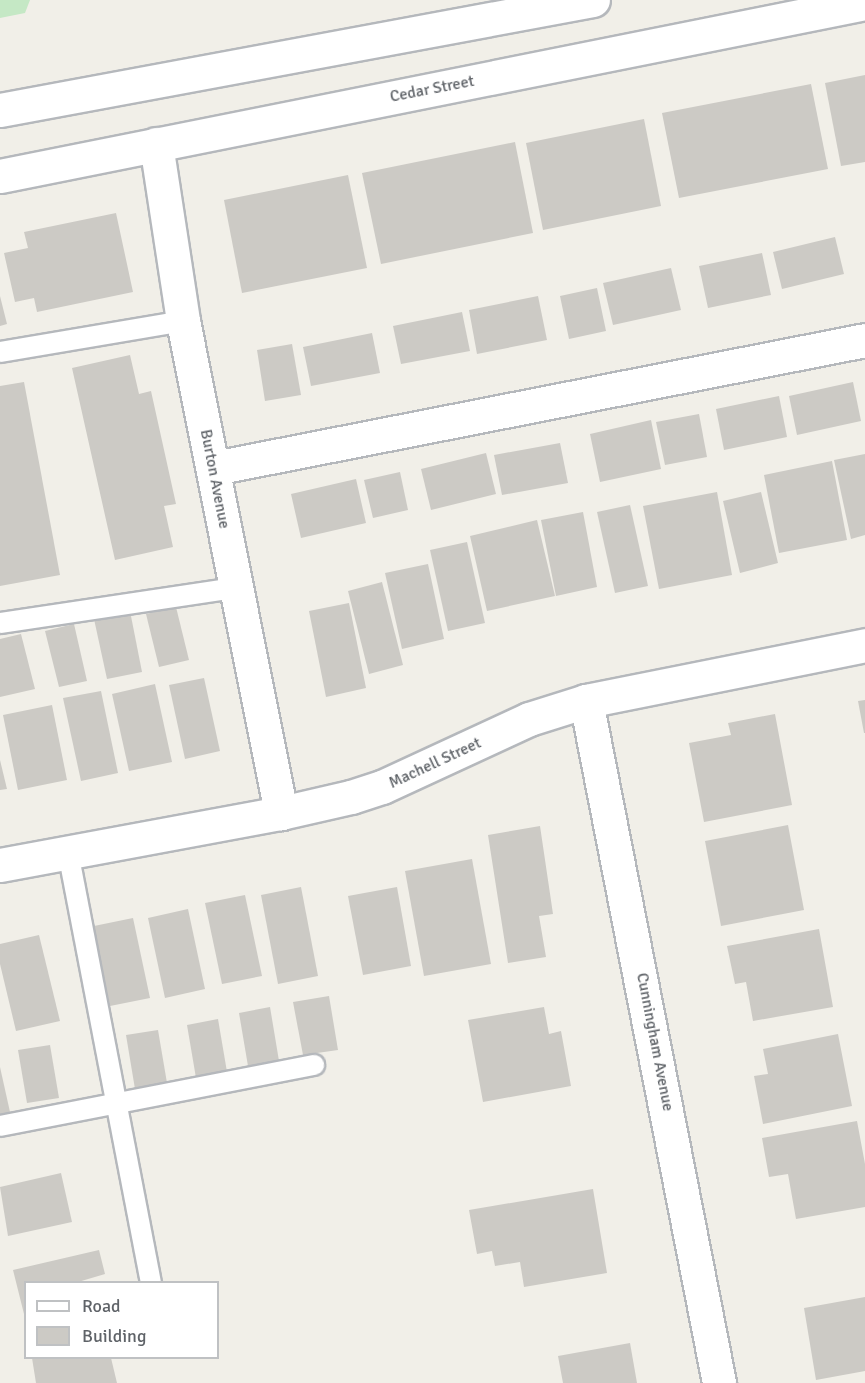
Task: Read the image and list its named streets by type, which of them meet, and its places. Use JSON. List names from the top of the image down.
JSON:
{
  "streets": {
    "street": [
      "Cedar Street",
      "Burton Avenue",
      "Machell Street",
      "Cunningham Avenue"
    ]
  },
  "crossings": [
    ["Cedar Street", "Burton Avenue"],
    ["Burton Avenue", "Machell Street"],
    ["Machell Street", "Cunningham Avenue"]
  ],
  "legend": ["Road", "Building"]
}
